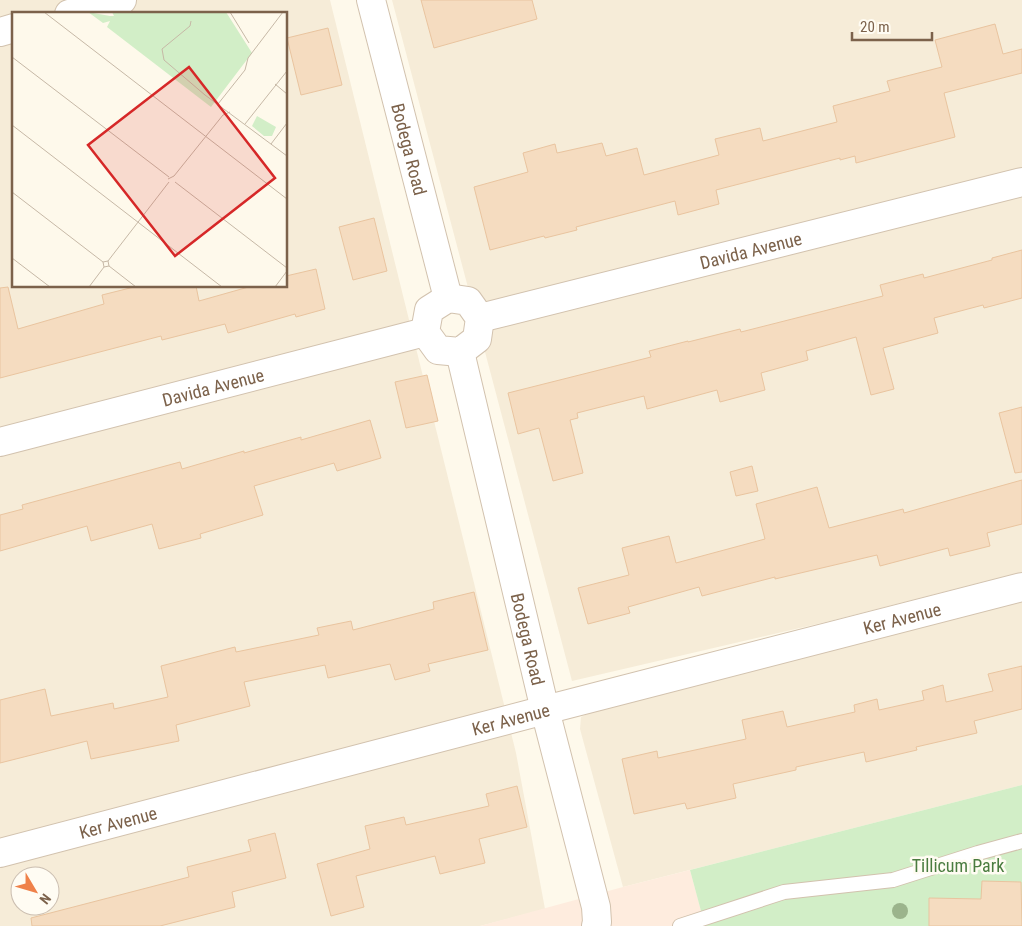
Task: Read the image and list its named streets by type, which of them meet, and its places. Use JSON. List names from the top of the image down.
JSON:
{
  "streets": {
    "street": ["Bodega Road", "Davida Avenue", "Ker Avenue"]
  },
  "crossings": [
    ["Bodega Road", "Davida Avenue"],
    ["Bodega Road", "Ker Avenue"]
  ],
  "parks": ["Tillicum Park"],
  "scale_bar": "20 m",
  "north": "bottom right"
}
